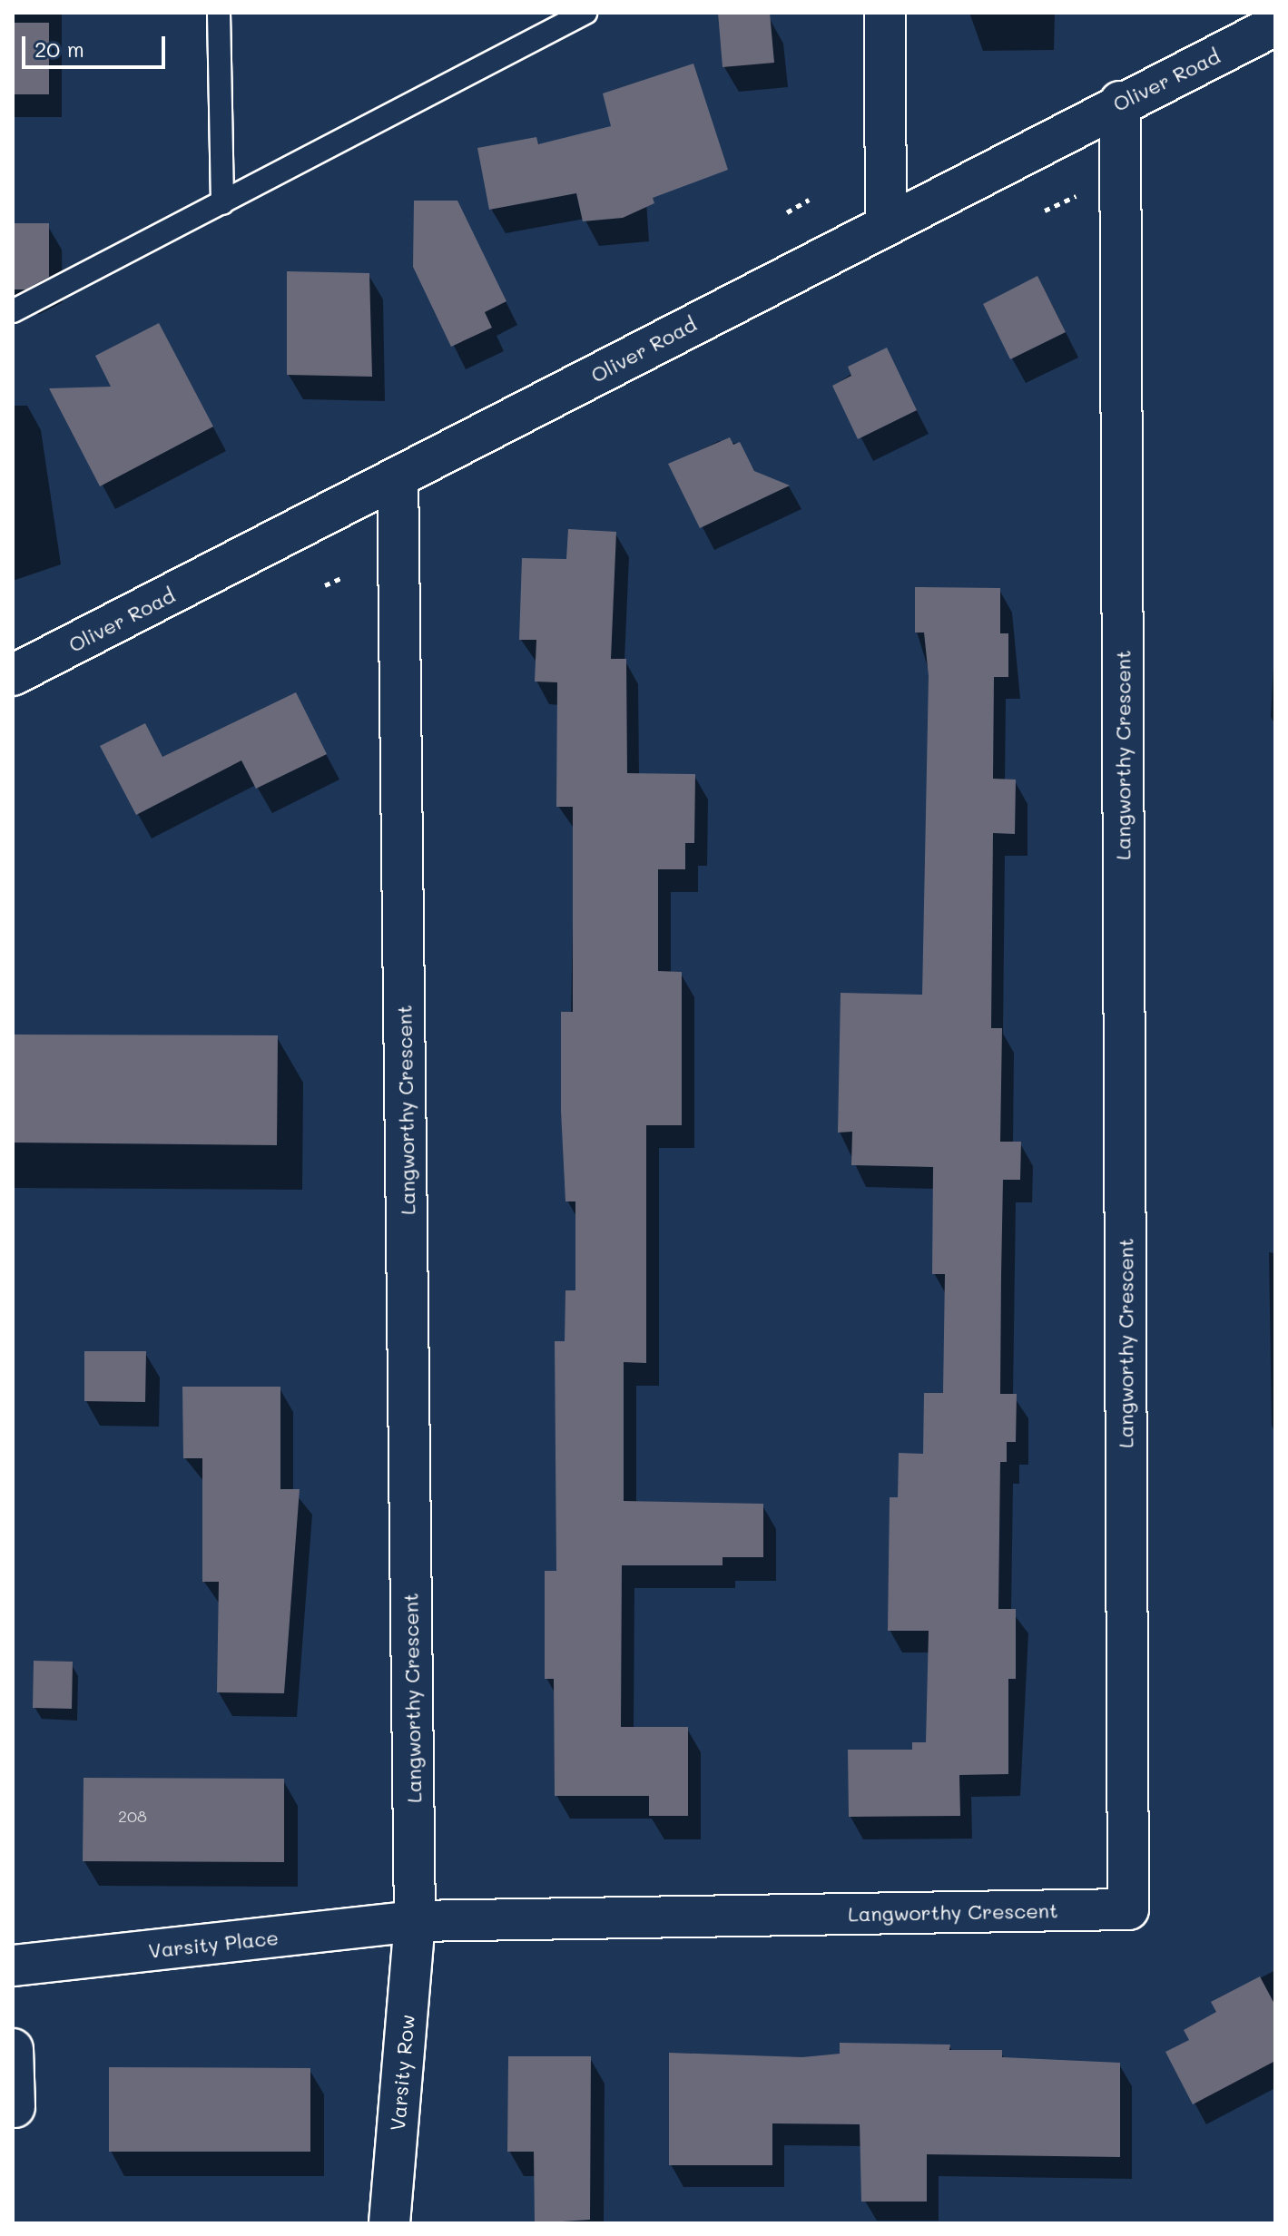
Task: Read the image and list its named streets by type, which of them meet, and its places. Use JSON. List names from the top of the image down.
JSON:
{
  "streets": {
    "street": [
      "Oliver Road",
      "Langworthy Crescent",
      "Varsity Place",
      "Varsity Row"
    ]
  },
  "crossings": [
    ["Oliver Road", "Langworthy Crescent"],
    ["Langworthy Crescent", "Varsity Place"],
    ["Langworthy Crescent", "Varsity Row"],
    ["Varsity Place", "Varsity Row"]
  ],
  "house_numbers": ["208"],
  "scale_bar": "20 m"
}
